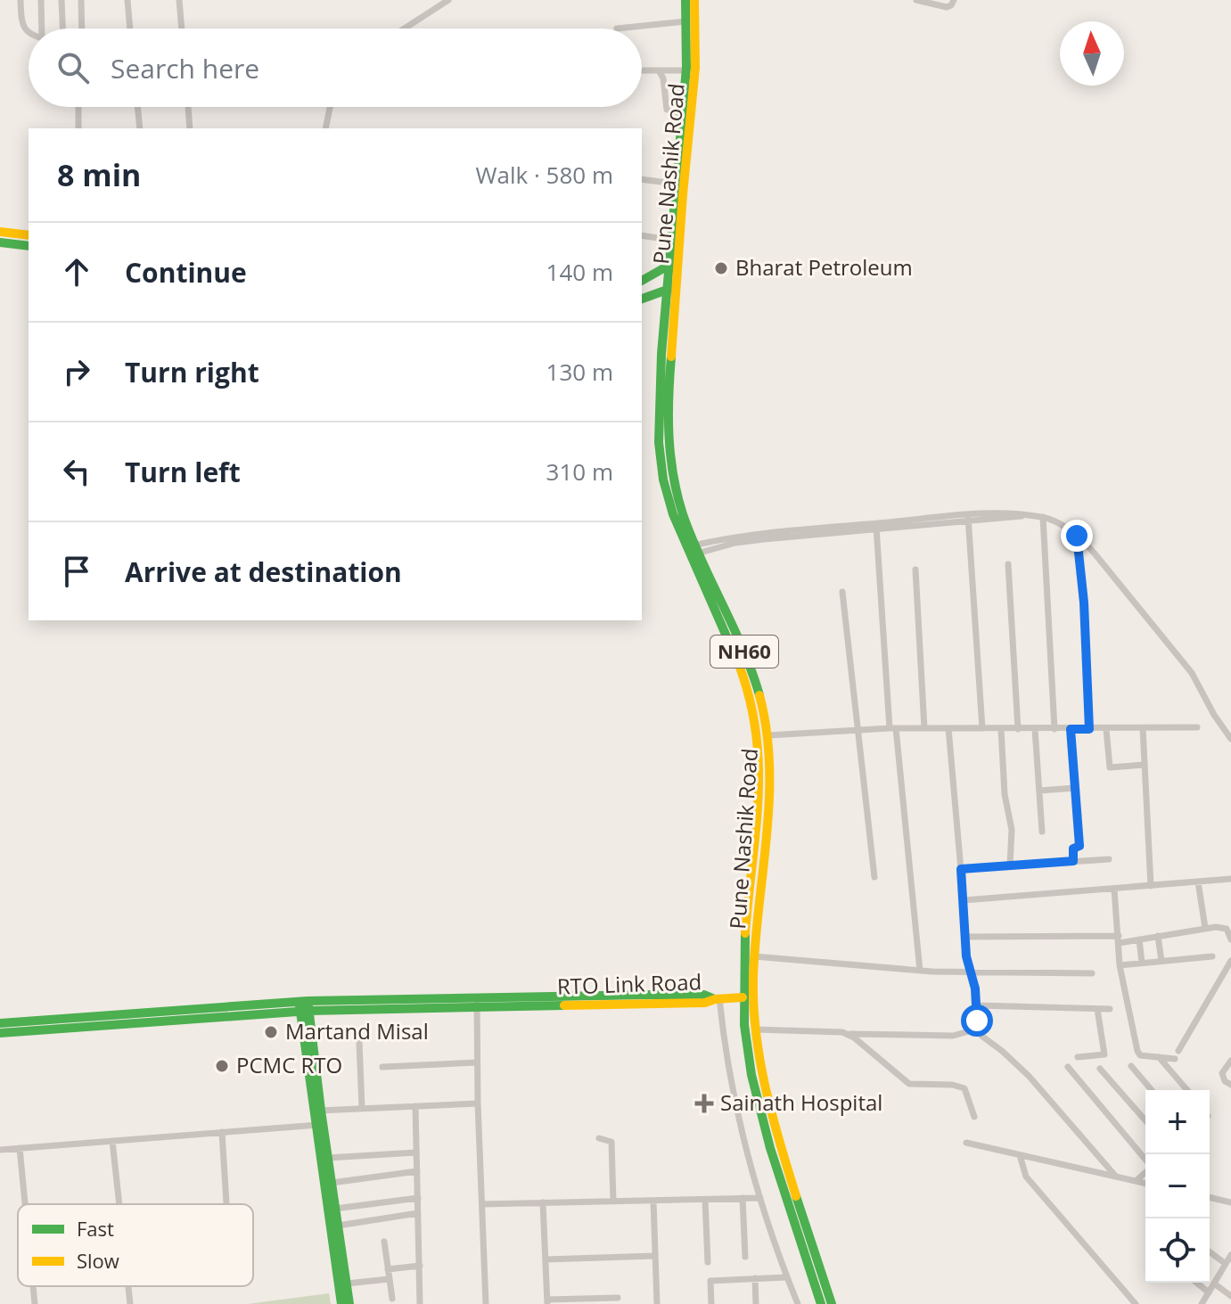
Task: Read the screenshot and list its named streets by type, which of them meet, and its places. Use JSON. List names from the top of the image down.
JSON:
{
  "streets": {
    "main road": ["Pune Nashik Road", "NH60", "RTO Link Road"]
  },
  "crossings": [
    ["Pune Nashik Road", "RTO Link Road"]
  ],
  "places": {
    "other": ["Bharat Petroleum", "Martand Misal", "PCMC RTO"],
    "health": ["Sainath Hospital"]
  },
  "legend": ["Fast", "Slow"],
  "north": "top",
  "page": {
    "search": "Search here",
    "heading": ["8 min", "Walk · 580 m"],
    "list": [
      ["Continue", "140 m"],
      ["Turn right", "130 m"],
      ["Turn left", "310 m"],
      "Arrive at destination"
    ],
    "map_buttons": ["+", "−"]
  }
}
